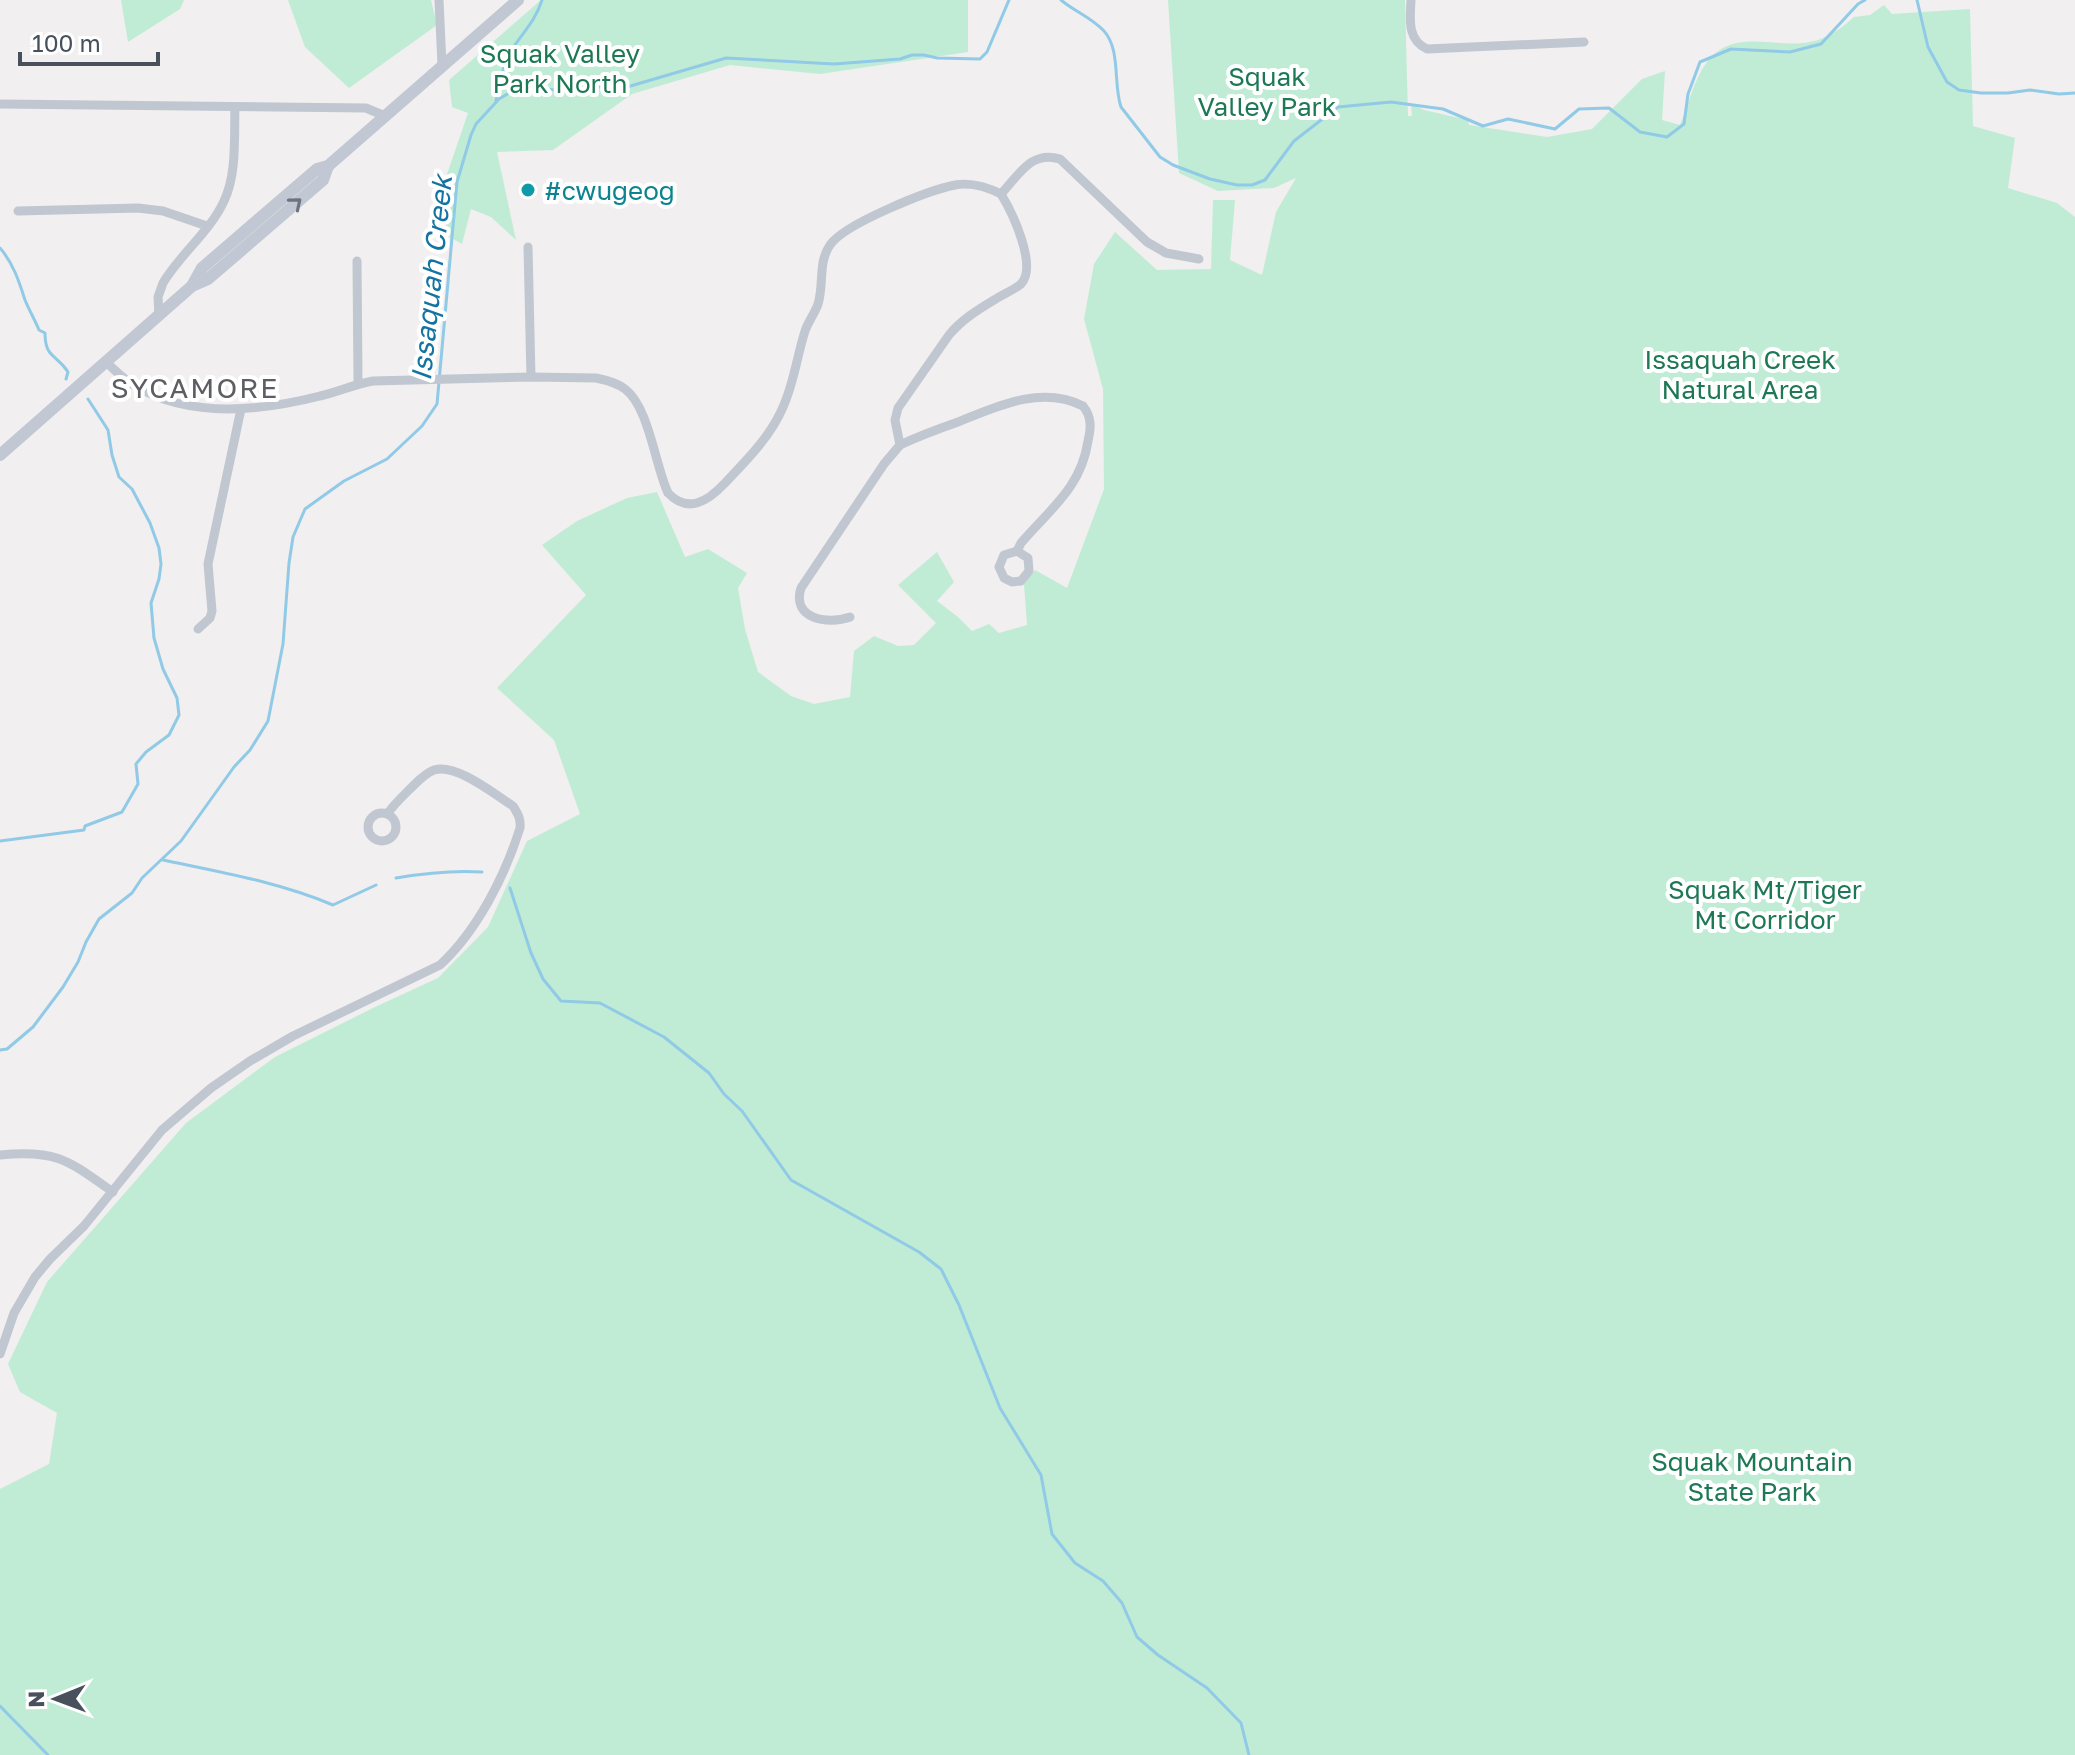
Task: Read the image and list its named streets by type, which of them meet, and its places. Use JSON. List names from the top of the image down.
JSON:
{
  "districts": ["SYCAMORE"],
  "water": ["Issaquah Creek"],
  "parks": [
    "Squak Valley Park North",
    "Squak Valley Park",
    "Issaquah Creek Natural Area",
    "Squak Mt/Tiger Mt Corridor",
    "Squak Mountain State Park"
  ],
  "places": ["#cwugeog"],
  "scale_bar": "100 m",
  "north": "left"
}
